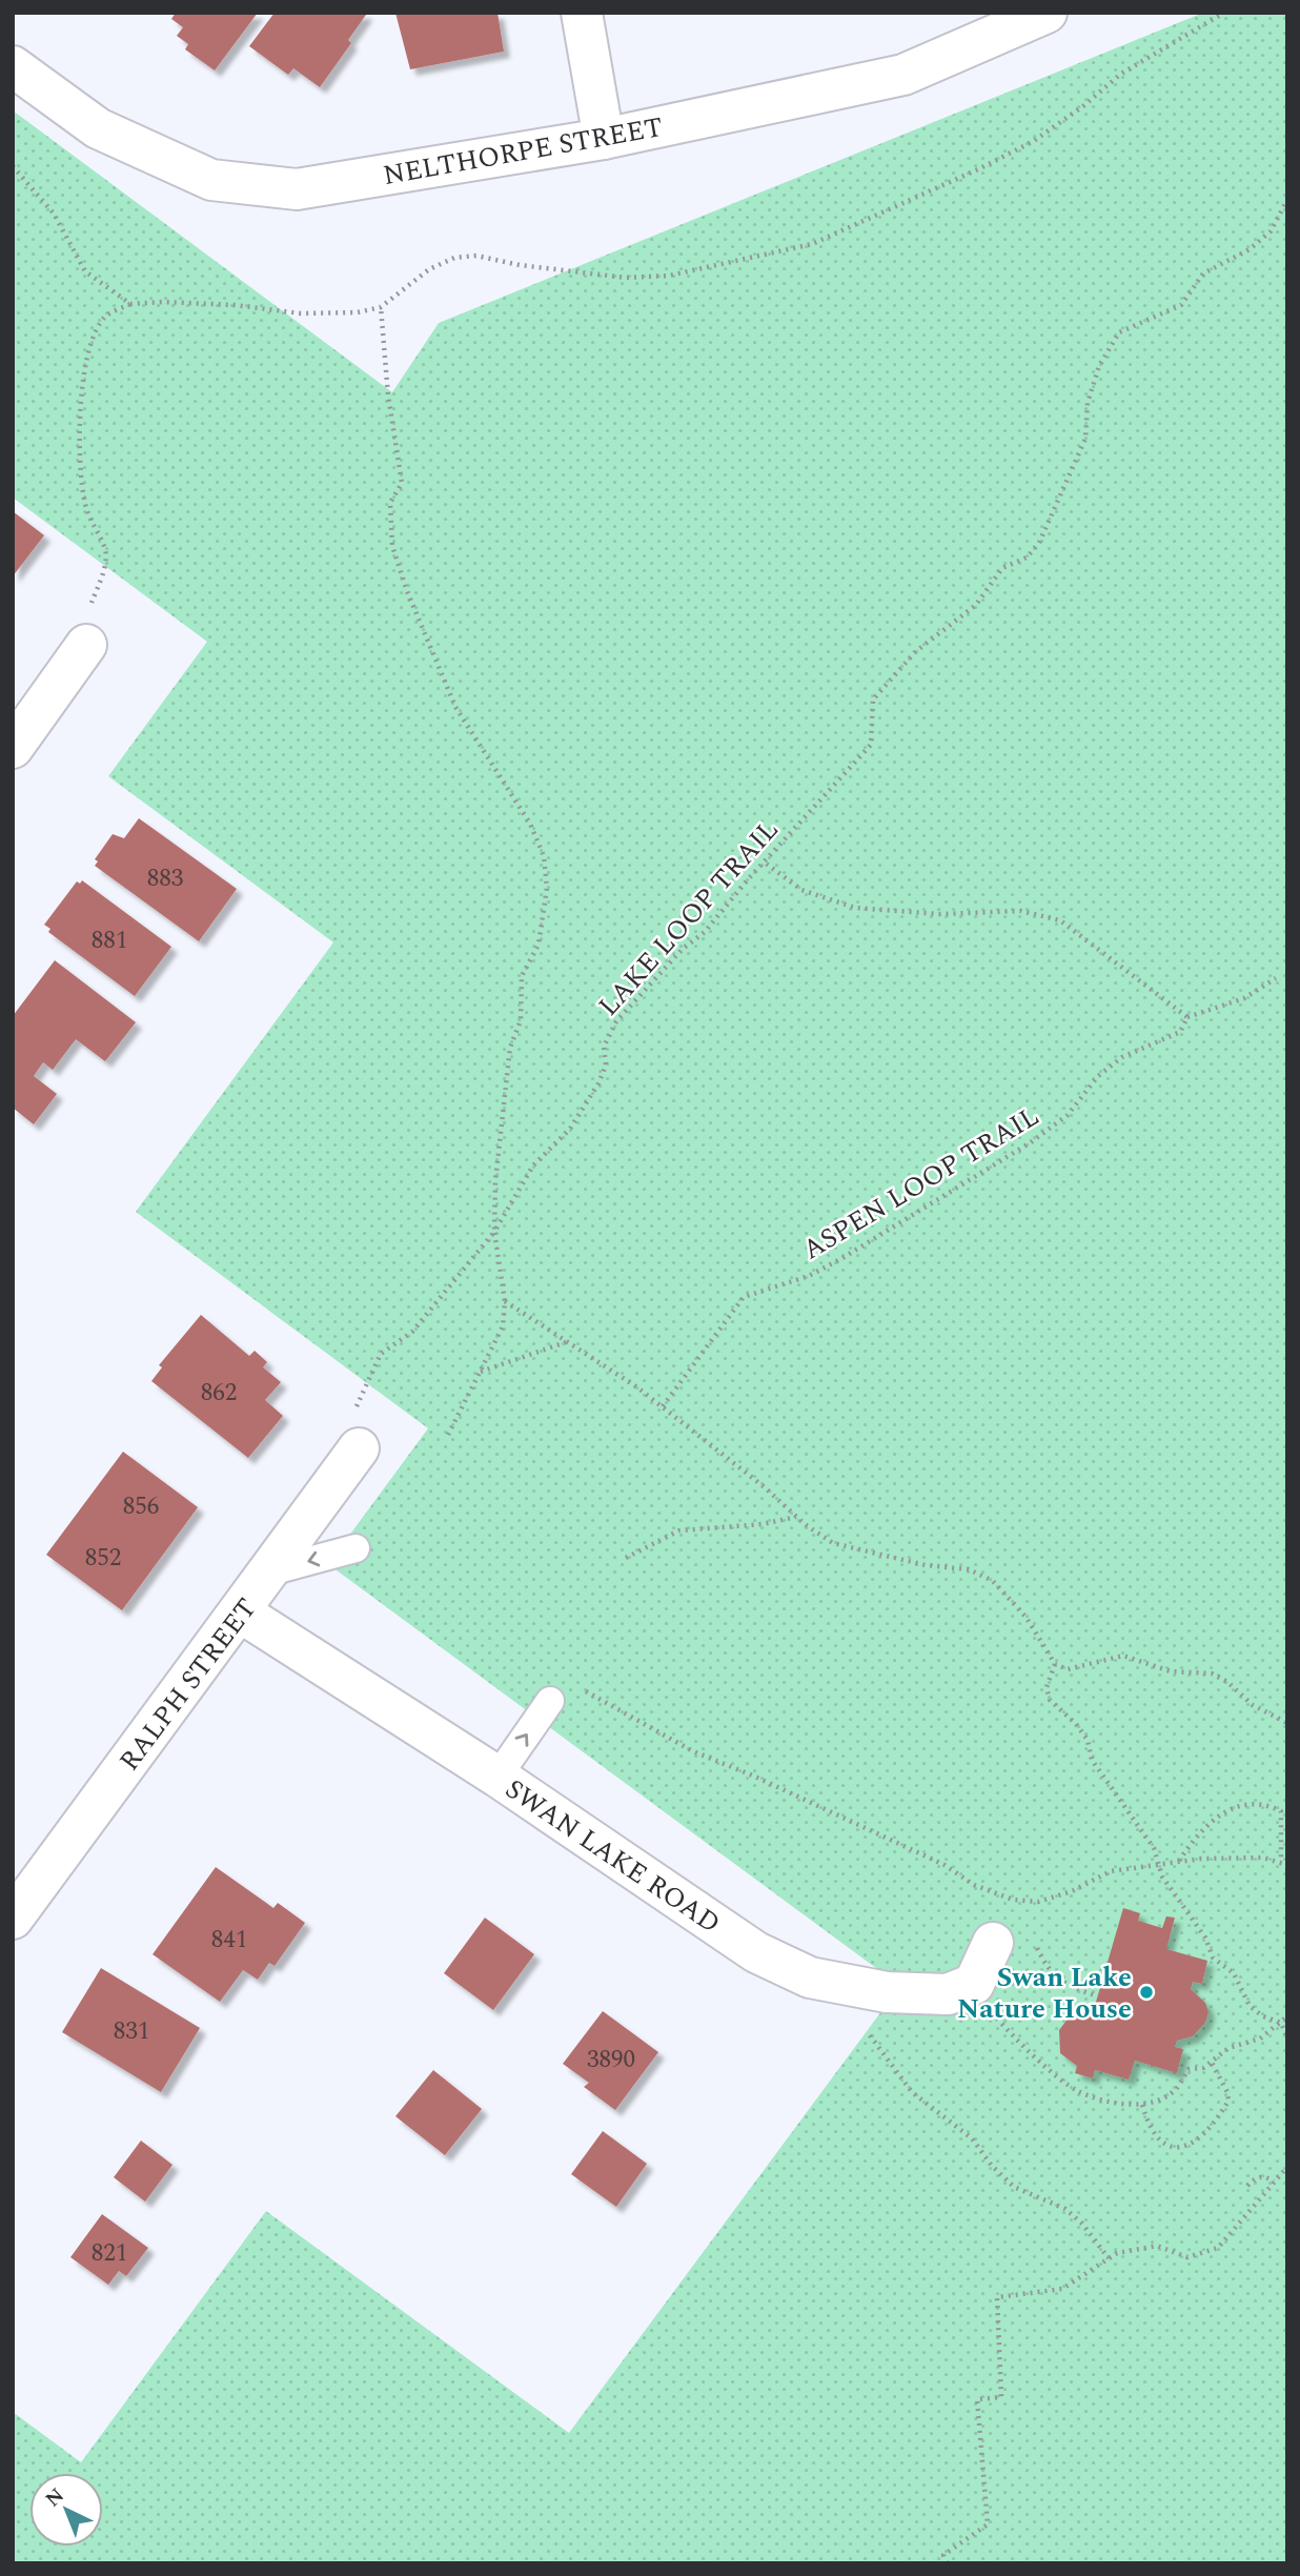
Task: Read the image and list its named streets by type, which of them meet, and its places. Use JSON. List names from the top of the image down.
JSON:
{
  "streets": {
    "street": ["NELTHORPE STREET", "RALPH STREET", "SWAN LAKE ROAD"],
    "path": ["LAKE LOOP TRAIL", "ASPEN LOOP TRAIL"]
  },
  "crossings": [
    ["LAKE LOOP TRAIL", "RALPH STREET"],
    ["RALPH STREET", "SWAN LAKE ROAD"]
  ],
  "places": ["Swan Lake Nature House"],
  "house_numbers": [
    "883",
    "881",
    "862",
    "856",
    "852",
    "841",
    "831",
    "3890",
    "821"
  ],
  "north": "top left"
}
